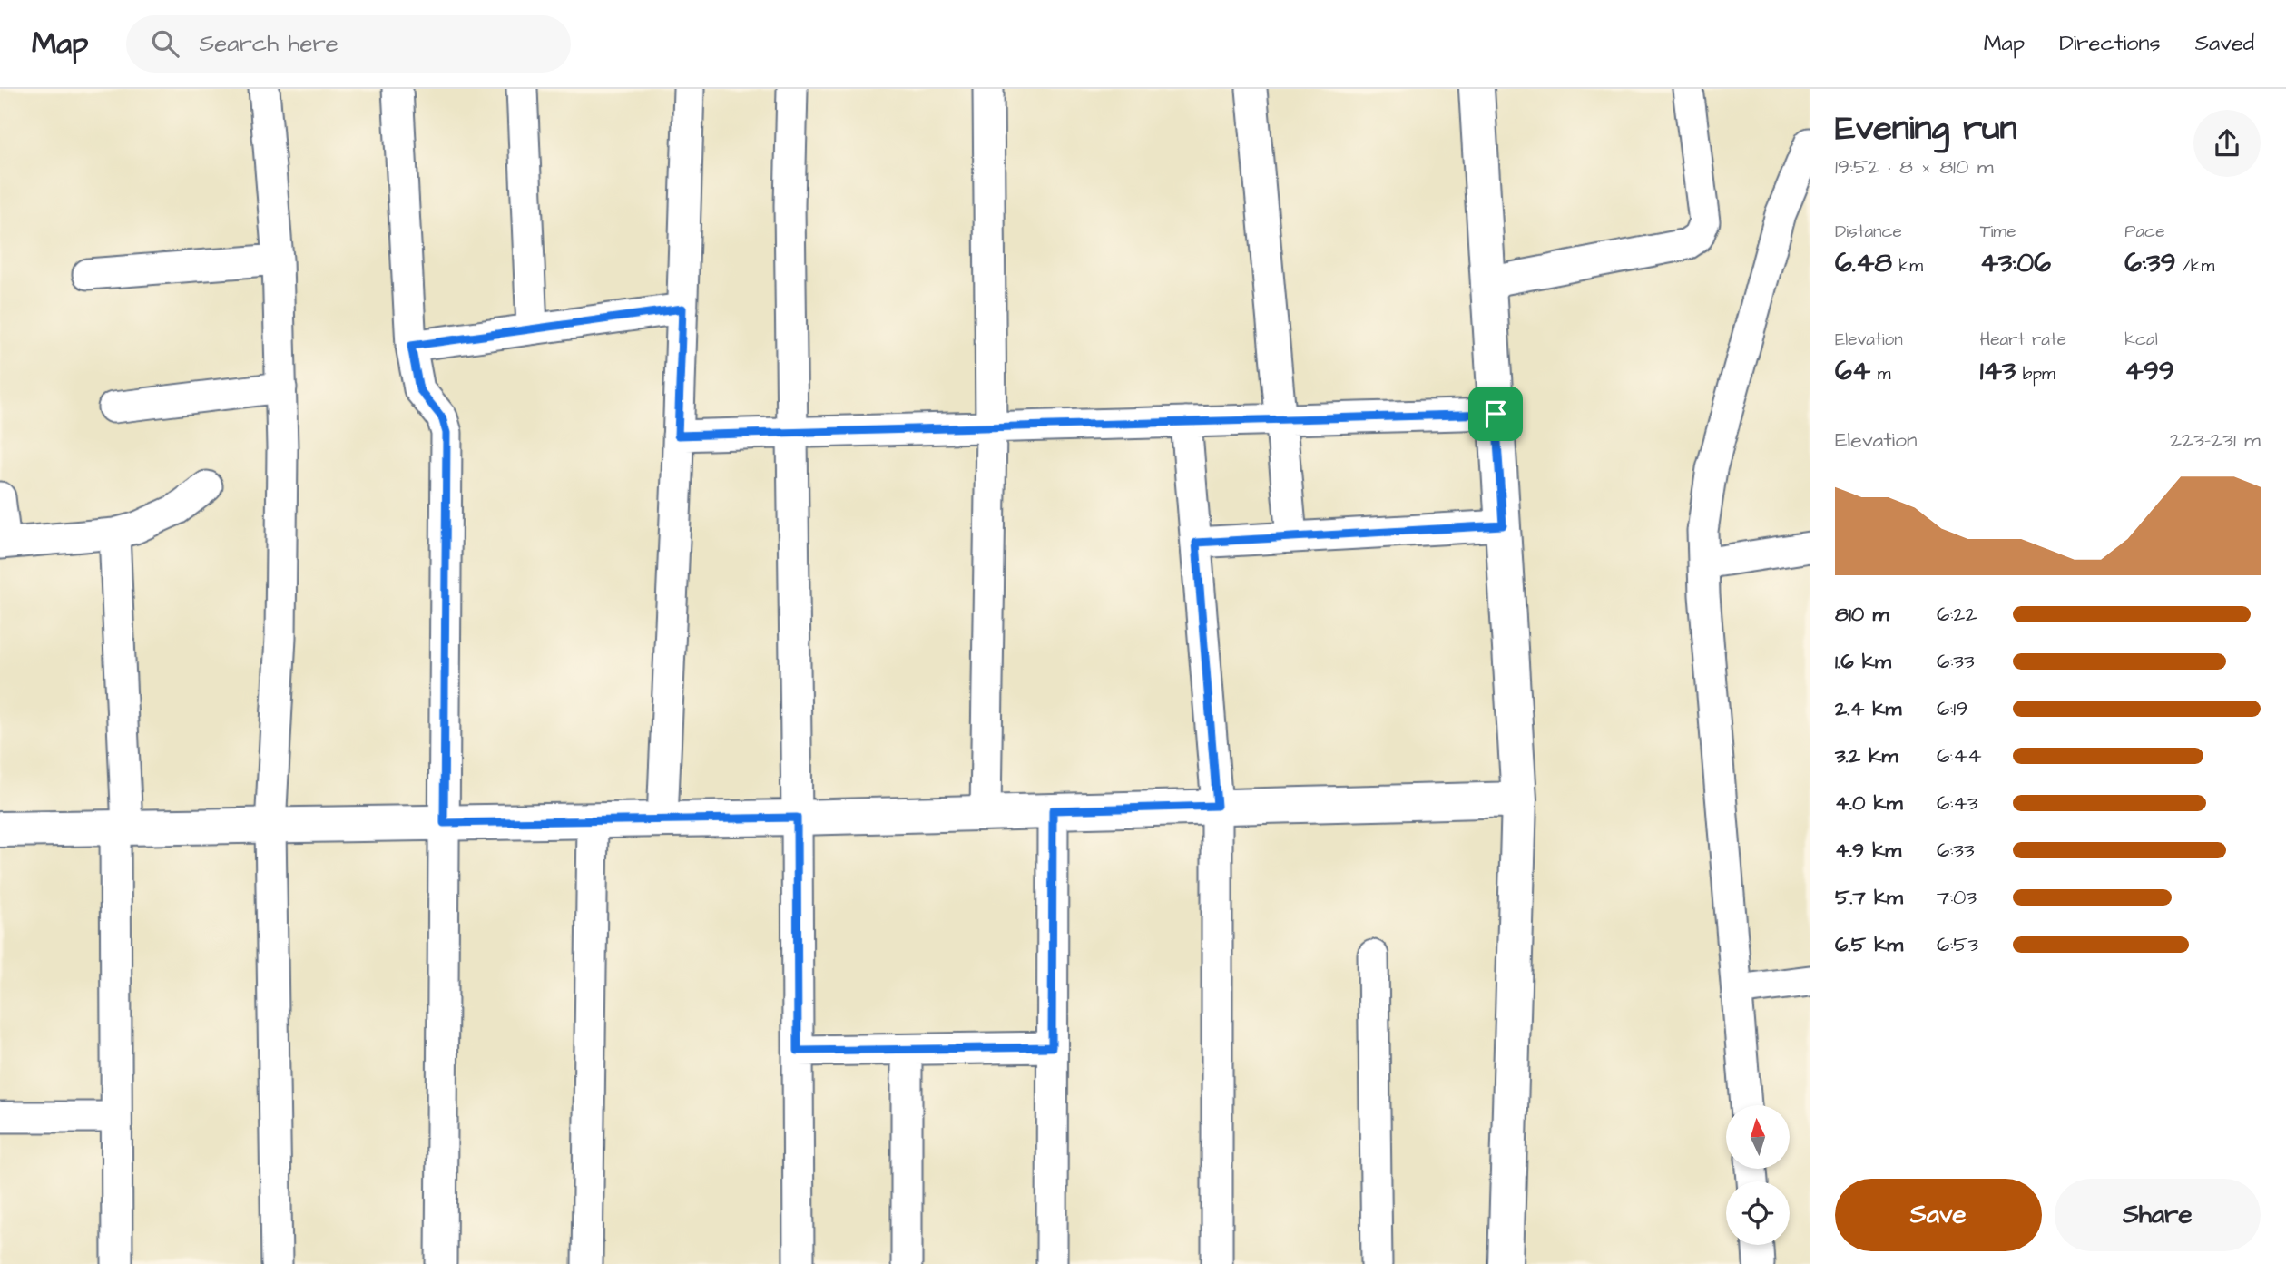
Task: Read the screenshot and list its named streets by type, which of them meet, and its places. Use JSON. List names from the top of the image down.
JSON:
{
  "north": "top",
  "page": {
    "header": "Map",
    "search": "Search here",
    "nav": ["Map", "Directions", "Saved"],
    "heading": ["Evening run", "19:52 · 8 × 810 m"],
    "stats": [
      ["Distance", "6.48 km"],
      ["Time", "43:06"],
      ["Pace", "6:39 /km"],
      ["Elevation", "64 m"],
      ["Heart rate", "143 bpm"],
      ["kcal", "499"]
    ],
    "chart": ["Elevation", "223–231 m"],
    "list": [
      {
        "name": "810 m",
        "note": "6:22"
      },
      {
        "name": "1.6 km",
        "note": "6:33"
      },
      {
        "name": "2.4 km",
        "note": "6:19"
      },
      {
        "name": "3.2 km",
        "note": "6:44"
      },
      {
        "name": "4.0 km",
        "note": "6:43"
      },
      {
        "name": "4.9 km",
        "note": "6:33"
      },
      {
        "name": "5.7 km",
        "note": "7:03"
      },
      {
        "name": "6.5 km",
        "note": "6:53"
      }
    ],
    "buttons": ["Save", "Share"]
  }
}
